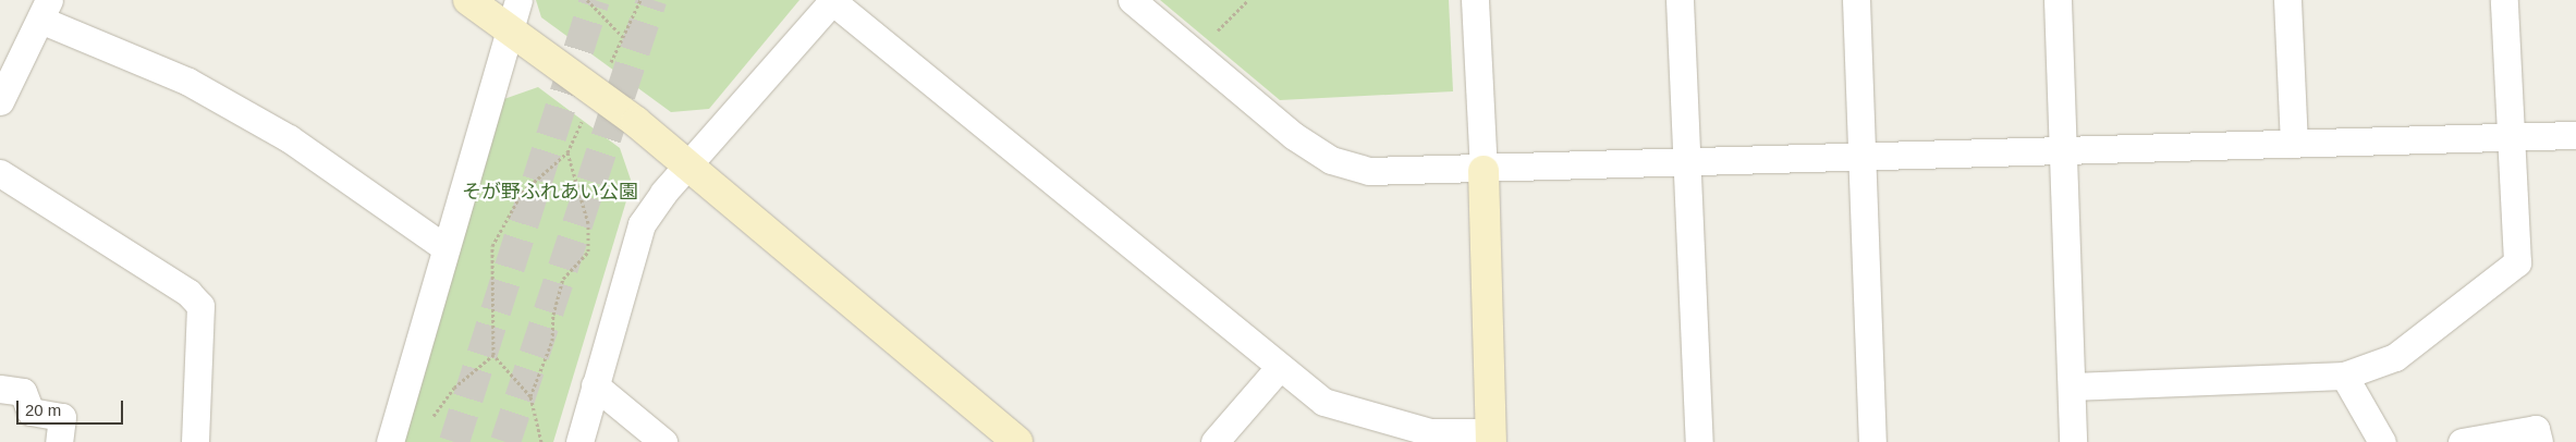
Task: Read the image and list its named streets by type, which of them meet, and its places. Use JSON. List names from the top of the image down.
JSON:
{
  "parks": ["そが野ふれあい公園"],
  "scale_bar": "20 m"
}
